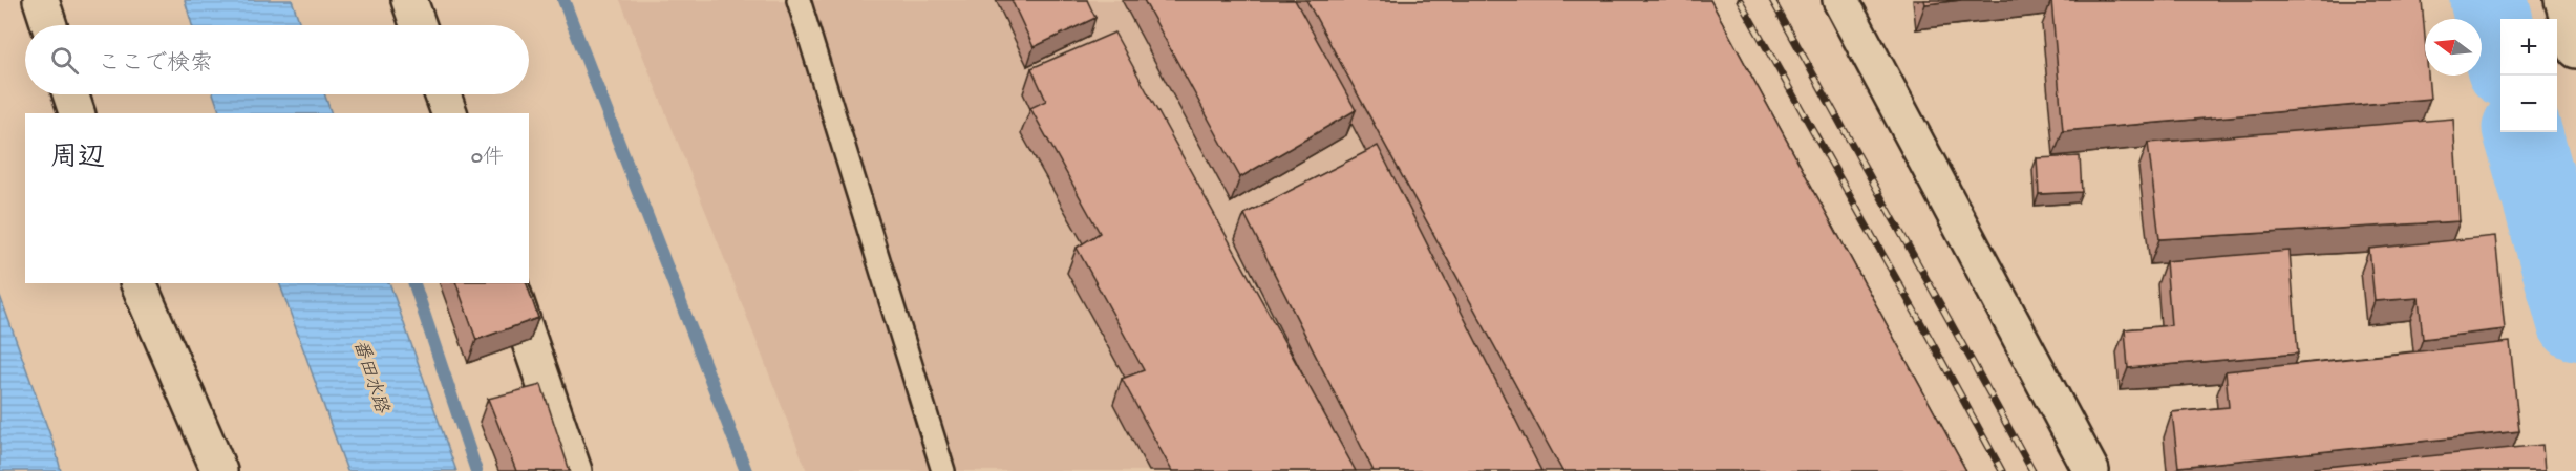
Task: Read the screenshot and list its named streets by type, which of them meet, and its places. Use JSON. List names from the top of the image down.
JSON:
{
  "water": ["番田水路"],
  "north": "left",
  "page": {
    "map_buttons": ["+", "−"],
    "search": "ここで検索",
    "heading": ["周辺", "0件"]
  }
}
